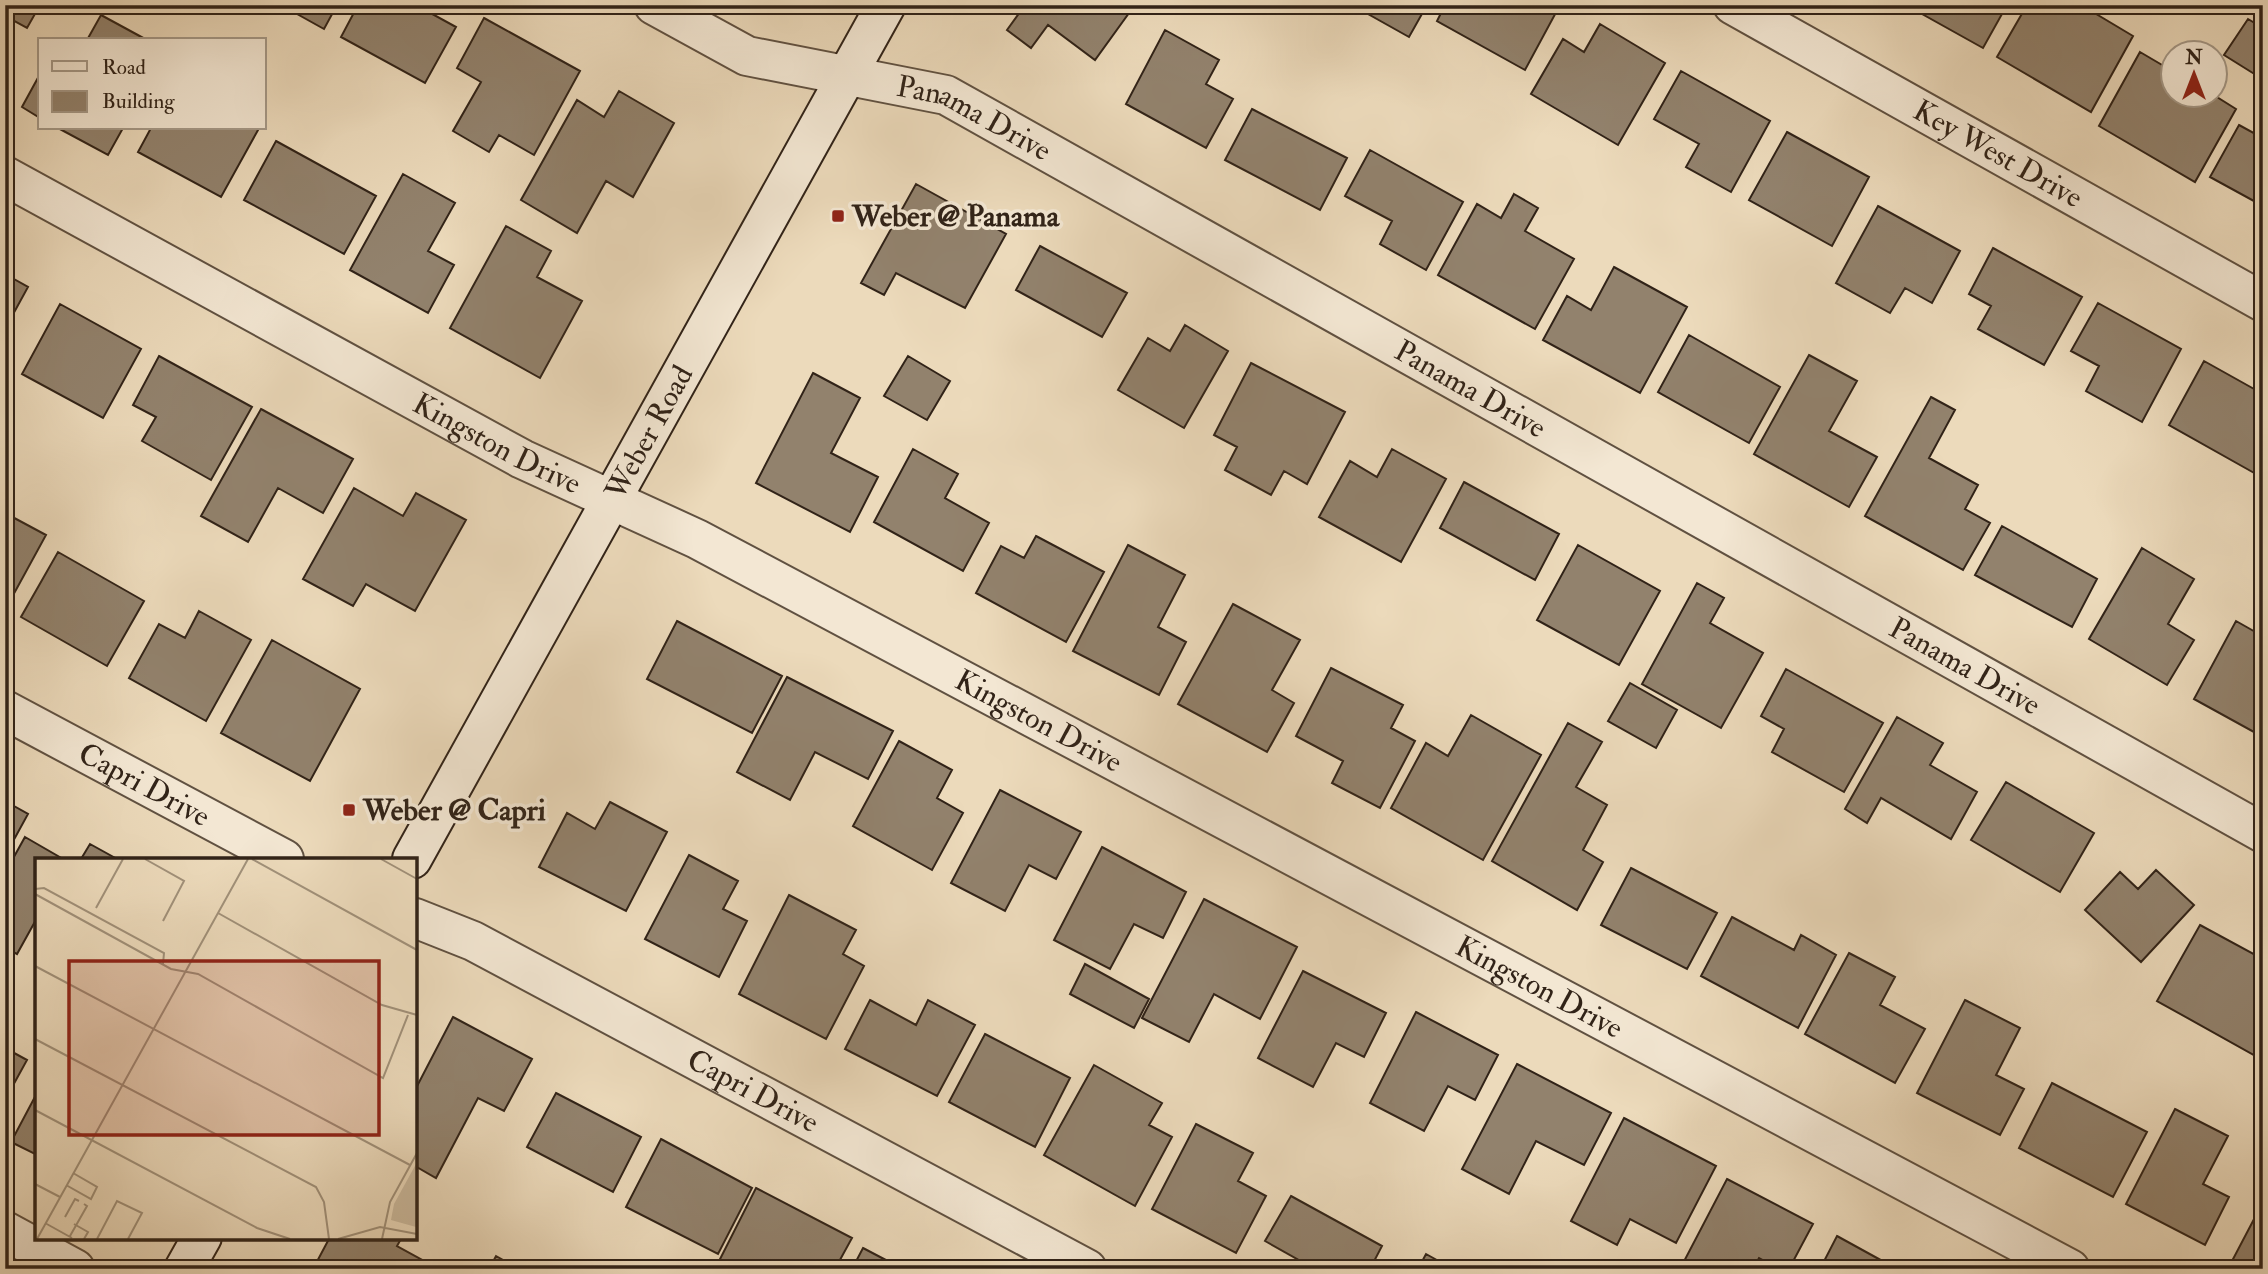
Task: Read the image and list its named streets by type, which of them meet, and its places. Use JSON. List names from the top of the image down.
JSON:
{
  "streets": {
    "street": [
      "Panama Drive",
      "Key West Drive",
      "Weber Road",
      "Kingston Drive",
      "Capri Drive"
    ]
  },
  "crossings": [
    ["Panama Drive", "Weber Road"],
    ["Weber Road", "Kingston Drive"]
  ],
  "places": {
    "transit": ["Weber @ Panama", "Weber @ Capri"]
  },
  "legend": ["Road", "Building"],
  "north": "top"
}
